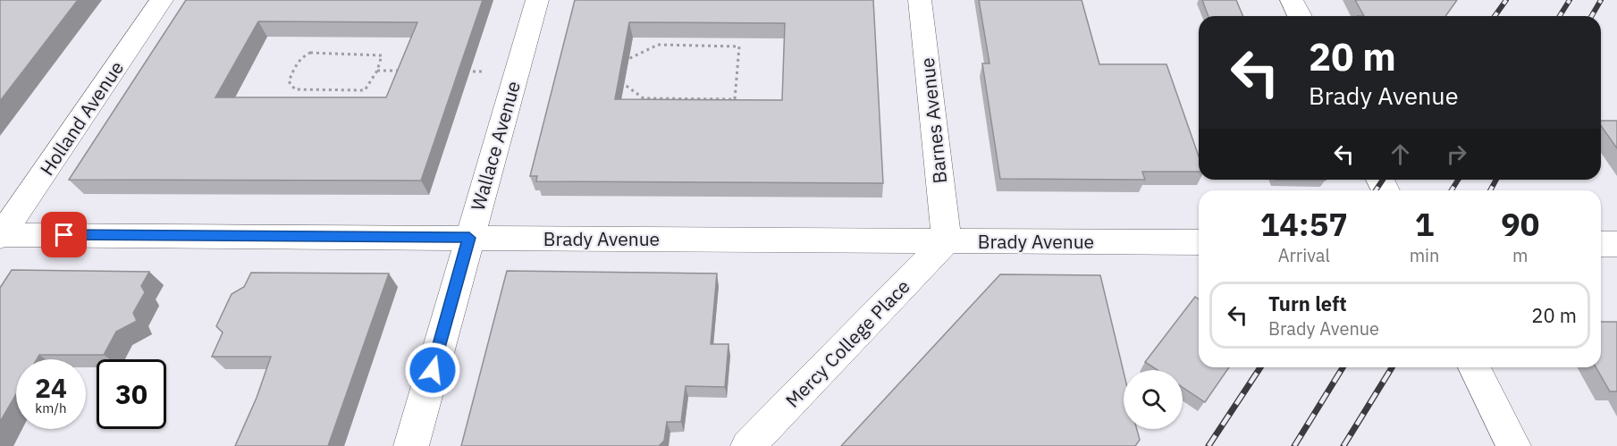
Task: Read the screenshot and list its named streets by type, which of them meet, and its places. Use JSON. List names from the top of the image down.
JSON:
{
  "streets": {
    "street": [
      "Holland Avenue",
      "Barnes Avenue",
      "Wallace Avenue",
      "Brady Avenue",
      "Mercy College Place"
    ]
  },
  "crossings": [
    ["Holland Avenue", "Brady Avenue"],
    ["Barnes Avenue", "Brady Avenue"],
    ["Barnes Avenue", "Mercy College Place"],
    ["Wallace Avenue", "Brady Avenue"],
    ["Brady Avenue", "Mercy College Place"]
  ],
  "page": {
    "turn": ["20 m", "Brady Avenue"],
    "eta": [
      "14:57",
      "Arrival",
      "1",
      "min",
      "90",
      "m"
    ],
    "list": [
      {
        "name": "Turn left",
        "note": "Brady Avenue",
        "value": "20 m"
      }
    ],
    "speed": "24 km/h",
    "limit": "30"
  }
}
